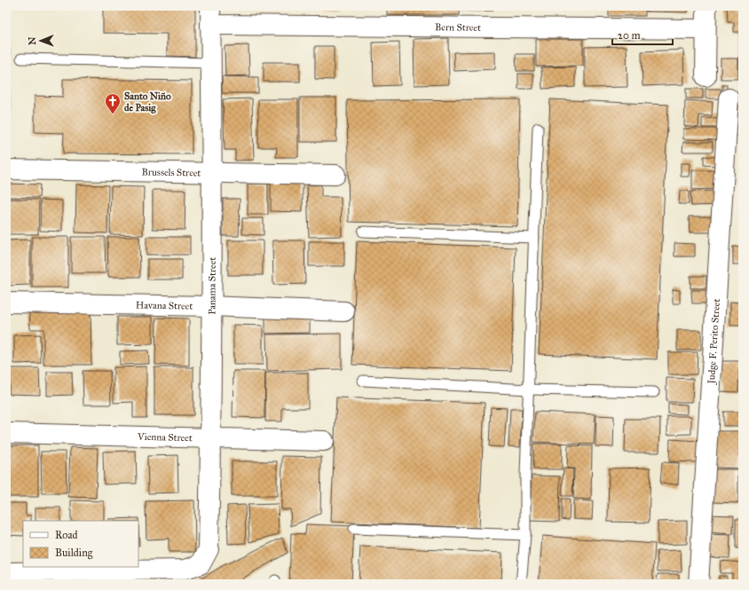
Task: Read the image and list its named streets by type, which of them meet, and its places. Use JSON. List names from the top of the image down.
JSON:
{
  "streets": {
    "street": [
      "Bern Street",
      "Brussels Street",
      "Panama Street",
      "Havana Street",
      "Judge F. Perito Street",
      "Vienna Street"
    ]
  },
  "crossings": [
    ["Bern Street", "Panama Street"],
    ["Brussels Street", "Panama Street"],
    ["Panama Street", "Havana Street"],
    ["Panama Street", "Vienna Street"]
  ],
  "places": {
    "church": ["Santo Niño de Pasig"]
  },
  "legend": ["Road", "Building"],
  "scale_bar": "20 m",
  "north": "left"
}
